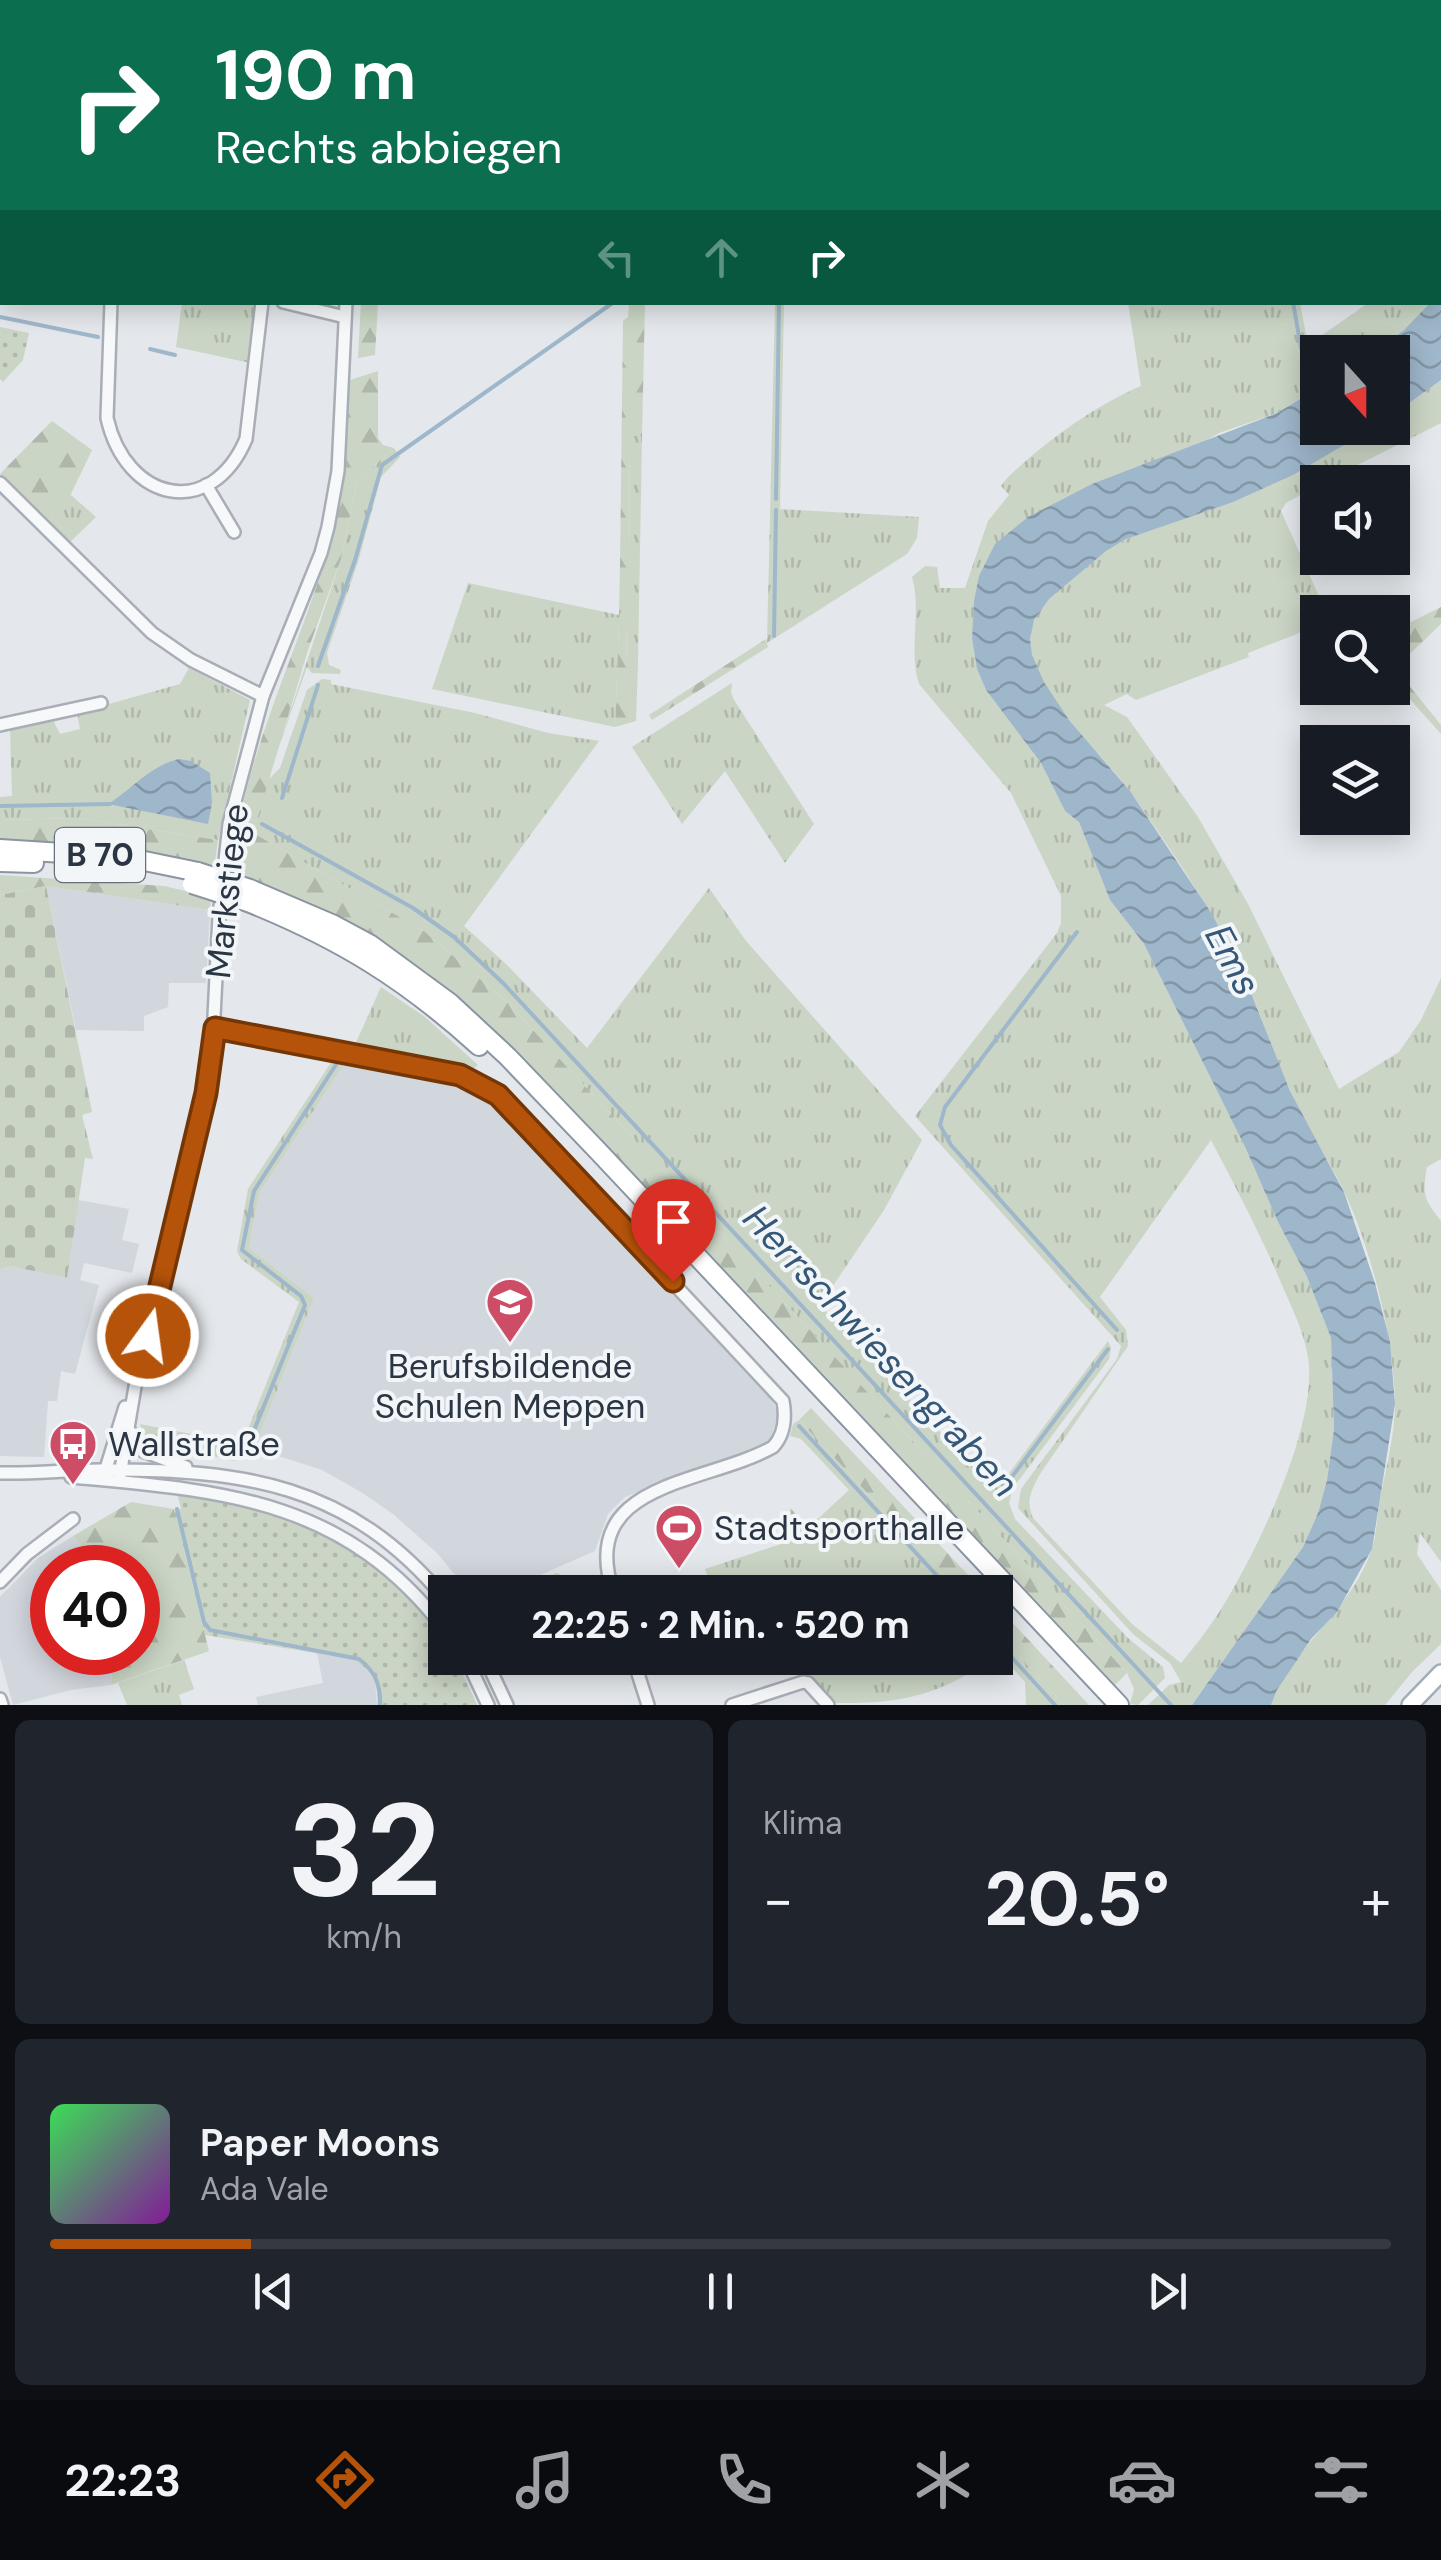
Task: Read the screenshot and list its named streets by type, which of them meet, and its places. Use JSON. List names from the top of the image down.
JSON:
{
  "streets": {
    "highway": ["B 70"],
    "street": ["Markstiege"]
  },
  "water": ["Ems", "Herrschwiesengraben"],
  "places": {
    "school or university": ["Berufsbildende Schulen Meppen"],
    "bus stop": ["Wallstraße"],
    "sports": ["Stadtsporthalle"]
  },
  "north": "bottom",
  "page": {
    "turn": ["190 m", "Rechts abbiegen"],
    "limit": "40",
    "trip": "22:25 · 2 Min. · 520 m",
    "tile": [
      ["32", "km/h"],
      "Klima"
    ],
    "heat": ["−", "20.5°", "+"],
    "song": ["Paper Moons", "Ada Vale"],
    "tabs": "22:23"
  }
}
